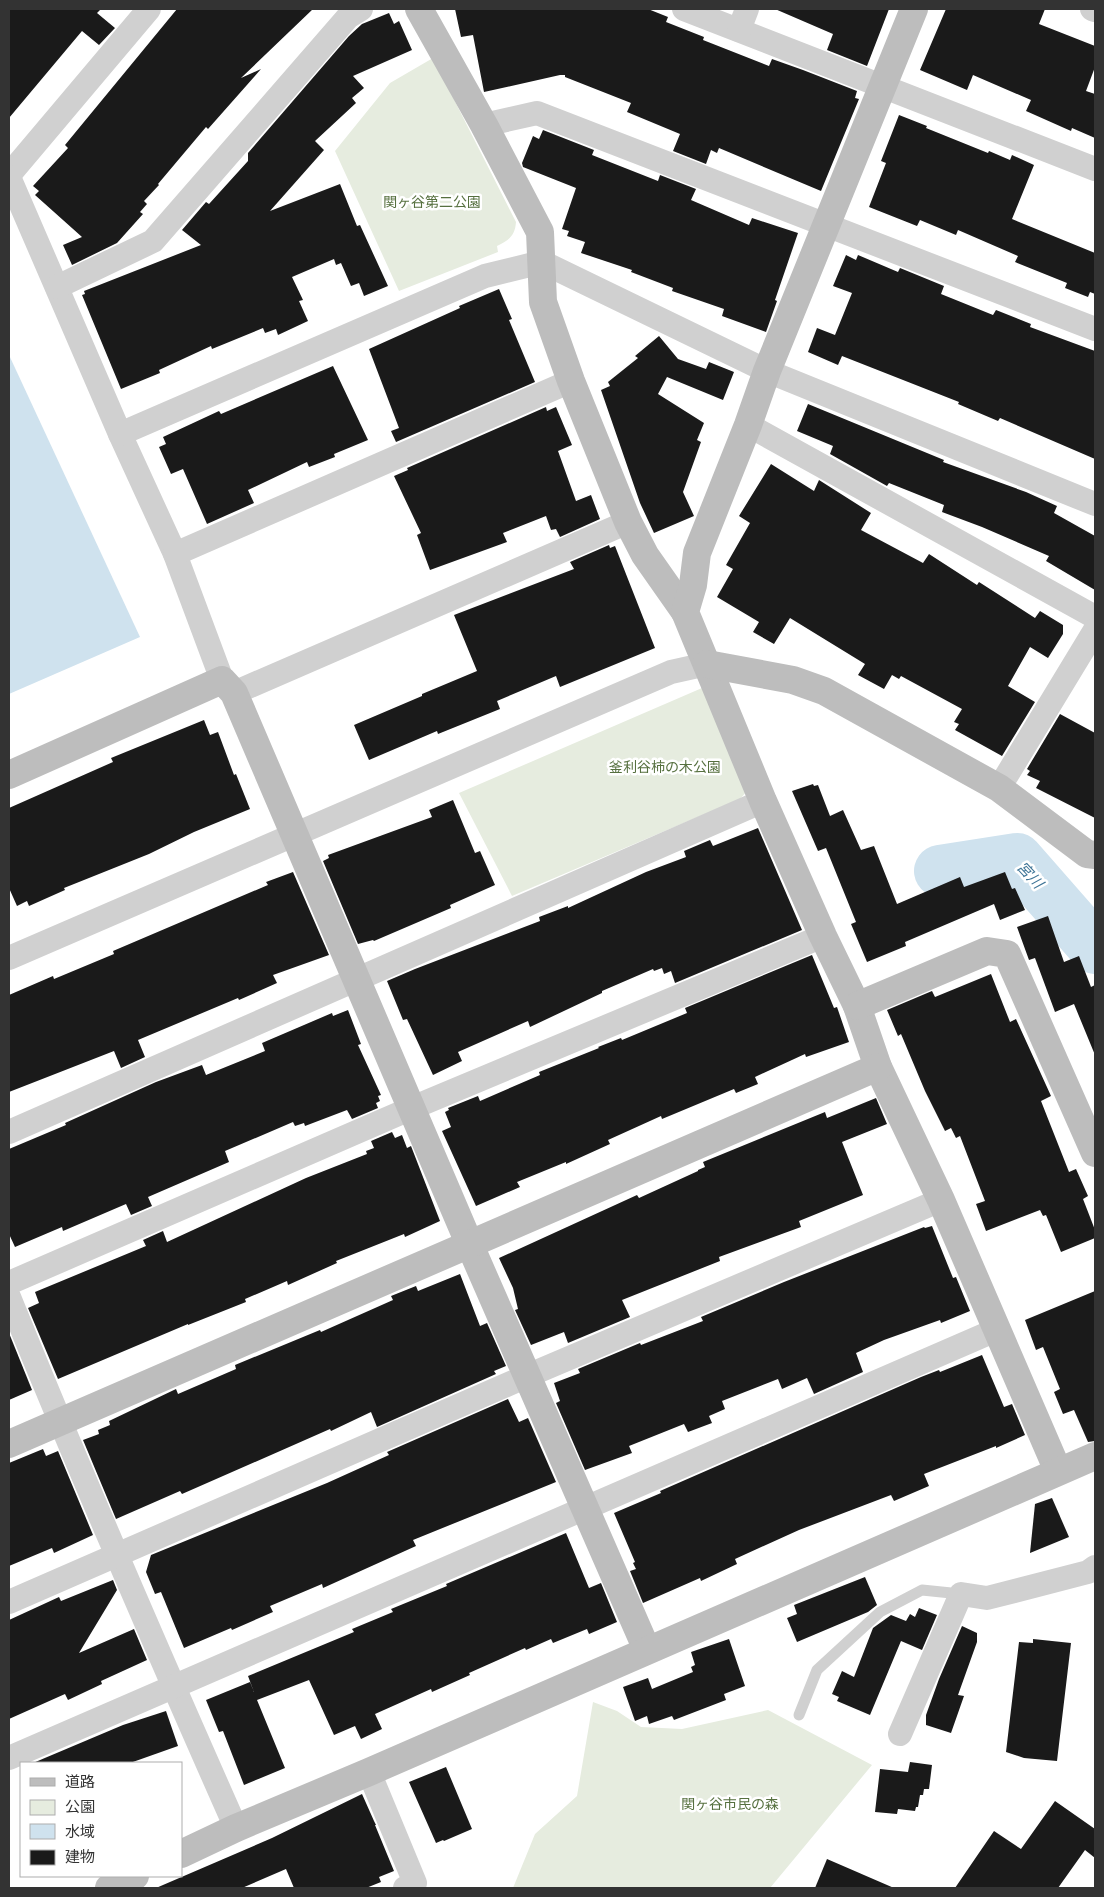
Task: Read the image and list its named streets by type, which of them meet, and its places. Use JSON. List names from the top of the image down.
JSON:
{
  "water": ["宮川"],
  "parks": ["関ヶ谷第二公園", "釜利谷柿の木公園", "関ヶ谷市民の森"],
  "legend": [
    "道路",
    "公園",
    "水域",
    "建物"
  ]
}
